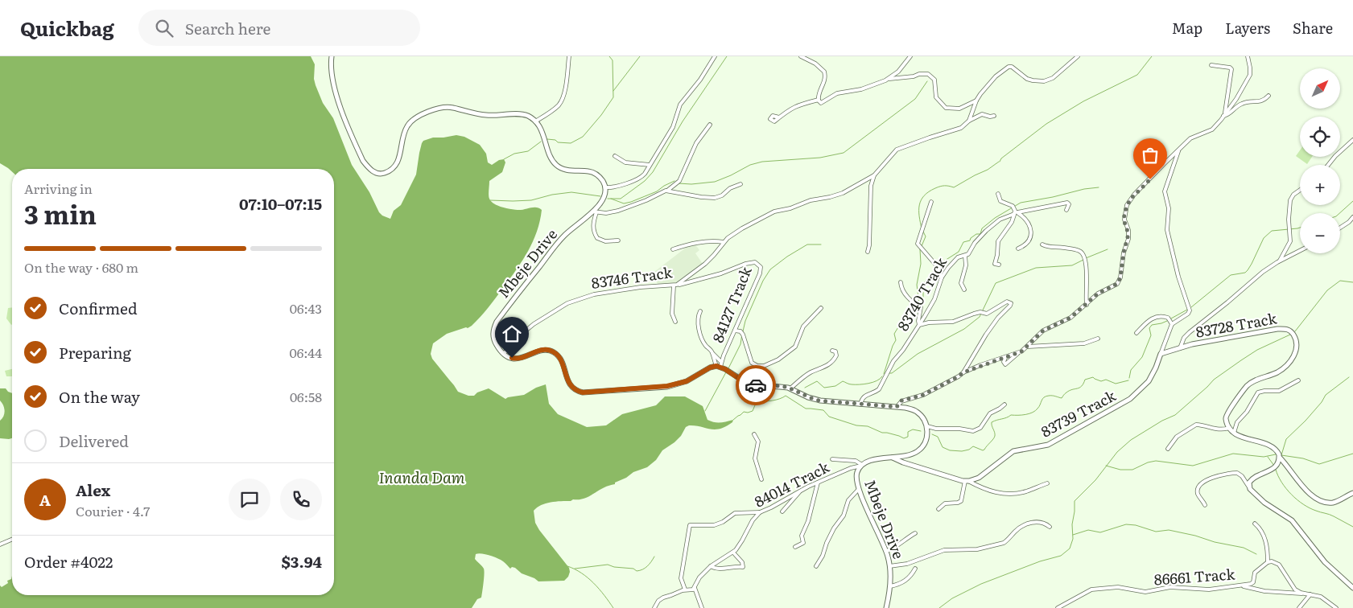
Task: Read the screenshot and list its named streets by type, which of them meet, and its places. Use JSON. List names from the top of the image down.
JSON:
{
  "streets": {
    "street": [
      "Mbeje Drive",
      "83746 Track",
      "83740 Track",
      "84127 Track",
      "83728 Track",
      "83739 Track",
      "84014 Track",
      "86661 Track"
    ]
  },
  "crossings": [
    ["Mbeje Drive", "83746 Track"],
    ["Mbeje Drive", "84014 Track"],
    ["83746 Track", "84127 Track"],
    ["83728 Track", "83739 Track"]
  ],
  "water": ["Inanda Dam"],
  "north": "top right",
  "page": {
    "header": "Quickbag",
    "search": "Search here",
    "nav": ["Map", "Layers", "Share"],
    "map_buttons": ["+", "−"],
    "heading": ["3 min", "Arriving in", "07:10–07:15"],
    "panel": [
      "Alex",
      "Courier · 4.7",
      "Order #4022",
      "$3.94"
    ],
    "bar": "On the way · 680 m",
    "list": [
      ["Confirmed", "06:43"],
      ["Preparing", "06:44"],
      ["On the way", "06:58"],
      "Delivered"
    ],
    "round": "A"
  }
}
